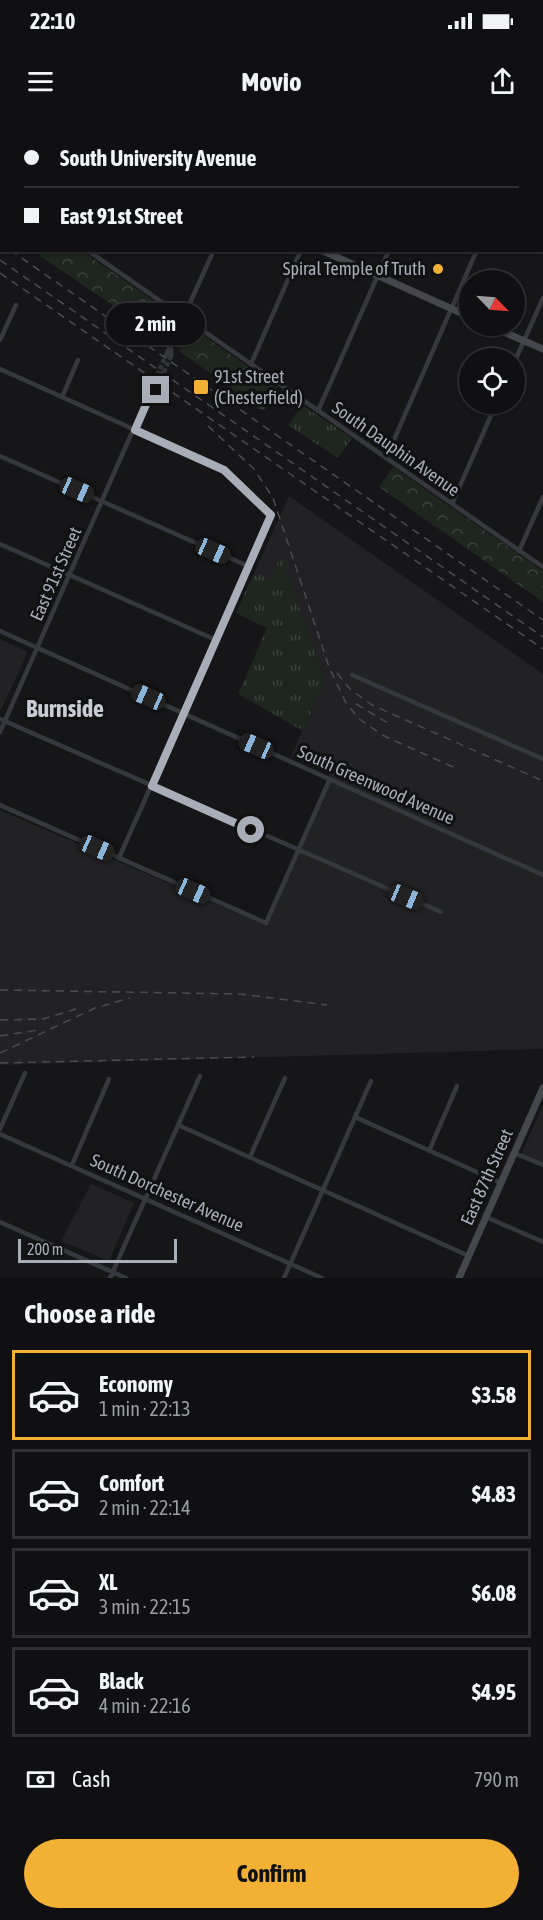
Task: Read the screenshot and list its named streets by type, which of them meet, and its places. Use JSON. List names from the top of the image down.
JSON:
{
  "streets": {
    "main road": ["East 87th Street"],
    "street": [
      "South Dauphin Avenue",
      "East 91st Street",
      "South Greenwood Avenue",
      "South Dorchester Avenue"
    ]
  },
  "crossings": [
    ["East 91st Street", "South Greenwood Avenue"]
  ],
  "districts": ["Burnside"],
  "places": {
    "other": ["Spiral Temple of Truth"],
    "transit": ["91st Street (Chesterfield)"]
  },
  "scale_bar": "200 m",
  "north": "bottom right",
  "page": {
    "status": "22:10",
    "header": "Movio",
    "banner": ["South University Avenue", "East 91st Street"],
    "bubble": "2 min",
    "scale": "200 m",
    "heading": "Choose a ride",
    "list": [
      {
        "name": "Economy",
        "note": "1 min · 22:13",
        "value": "$3.58"
      },
      {
        "name": "Comfort",
        "note": "2 min · 22:14",
        "value": "$4.83"
      },
      {
        "name": "XL",
        "note": "3 min · 22:15",
        "value": "$6.08"
      },
      {
        "name": "Black",
        "note": "4 min · 22:16",
        "value": "$4.95"
      }
    ],
    "pay": ["Cash", "790 m"],
    "buttons": "Confirm"
  }
}
